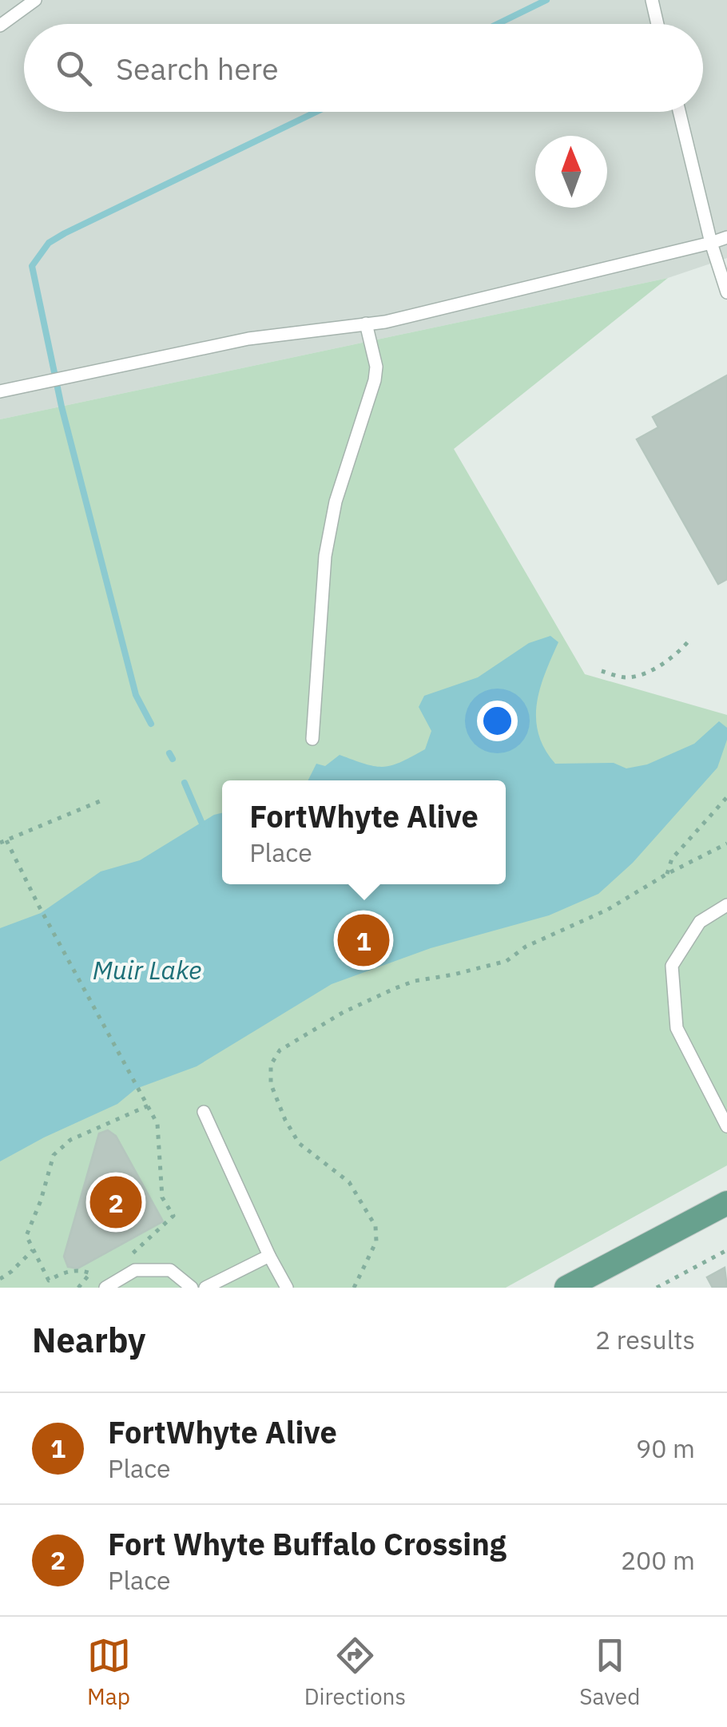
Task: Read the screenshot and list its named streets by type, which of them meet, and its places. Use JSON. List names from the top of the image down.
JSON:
{
  "water": ["Muir Lake"],
  "north": "top",
  "page": {
    "search": "Search here",
    "popup": ["FortWhyte Alive", "Place"],
    "pins": ["1", "2"],
    "heading": ["Nearby", "2 results"],
    "list": [
      {
        "mark": "1",
        "name": "FortWhyte Alive",
        "note": "Place",
        "value": "90 m"
      },
      {
        "mark": "2",
        "name": "Fort Whyte Buffalo Crossing",
        "note": "Place",
        "value": "200 m"
      }
    ],
    "nav": ["Map", "Directions", "Saved"]
  }
}
